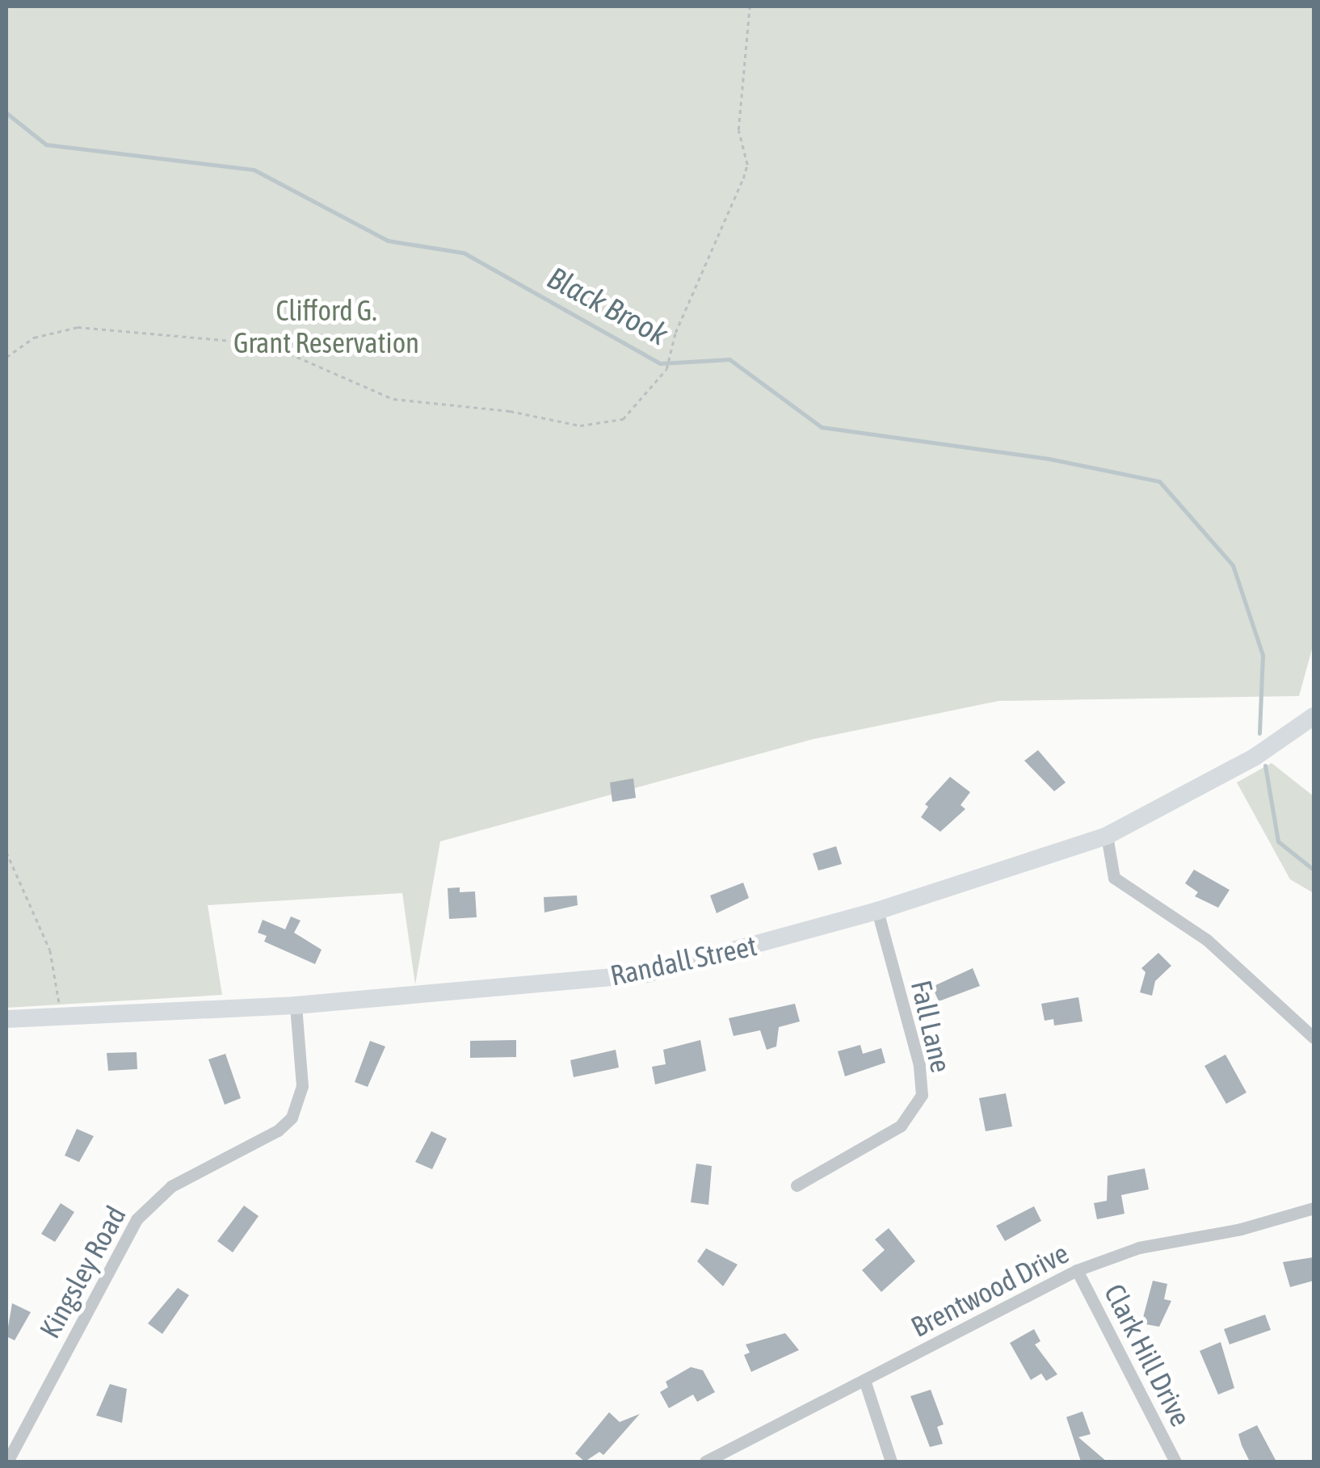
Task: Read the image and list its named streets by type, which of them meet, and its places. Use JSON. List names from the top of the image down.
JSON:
{
  "streets": {
    "street": [
      "Randall Street",
      "Fall Lane",
      "Kingsley Road",
      "Brentwood Drive",
      "Clark Hill Drive"
    ]
  },
  "crossings": [
    ["Randall Street", "Fall Lane"],
    ["Randall Street", "Kingsley Road"],
    ["Brentwood Drive", "Clark Hill Drive"]
  ],
  "water": ["Black Brook"],
  "parks": ["Clifford G. Grant Reservation"]
}
